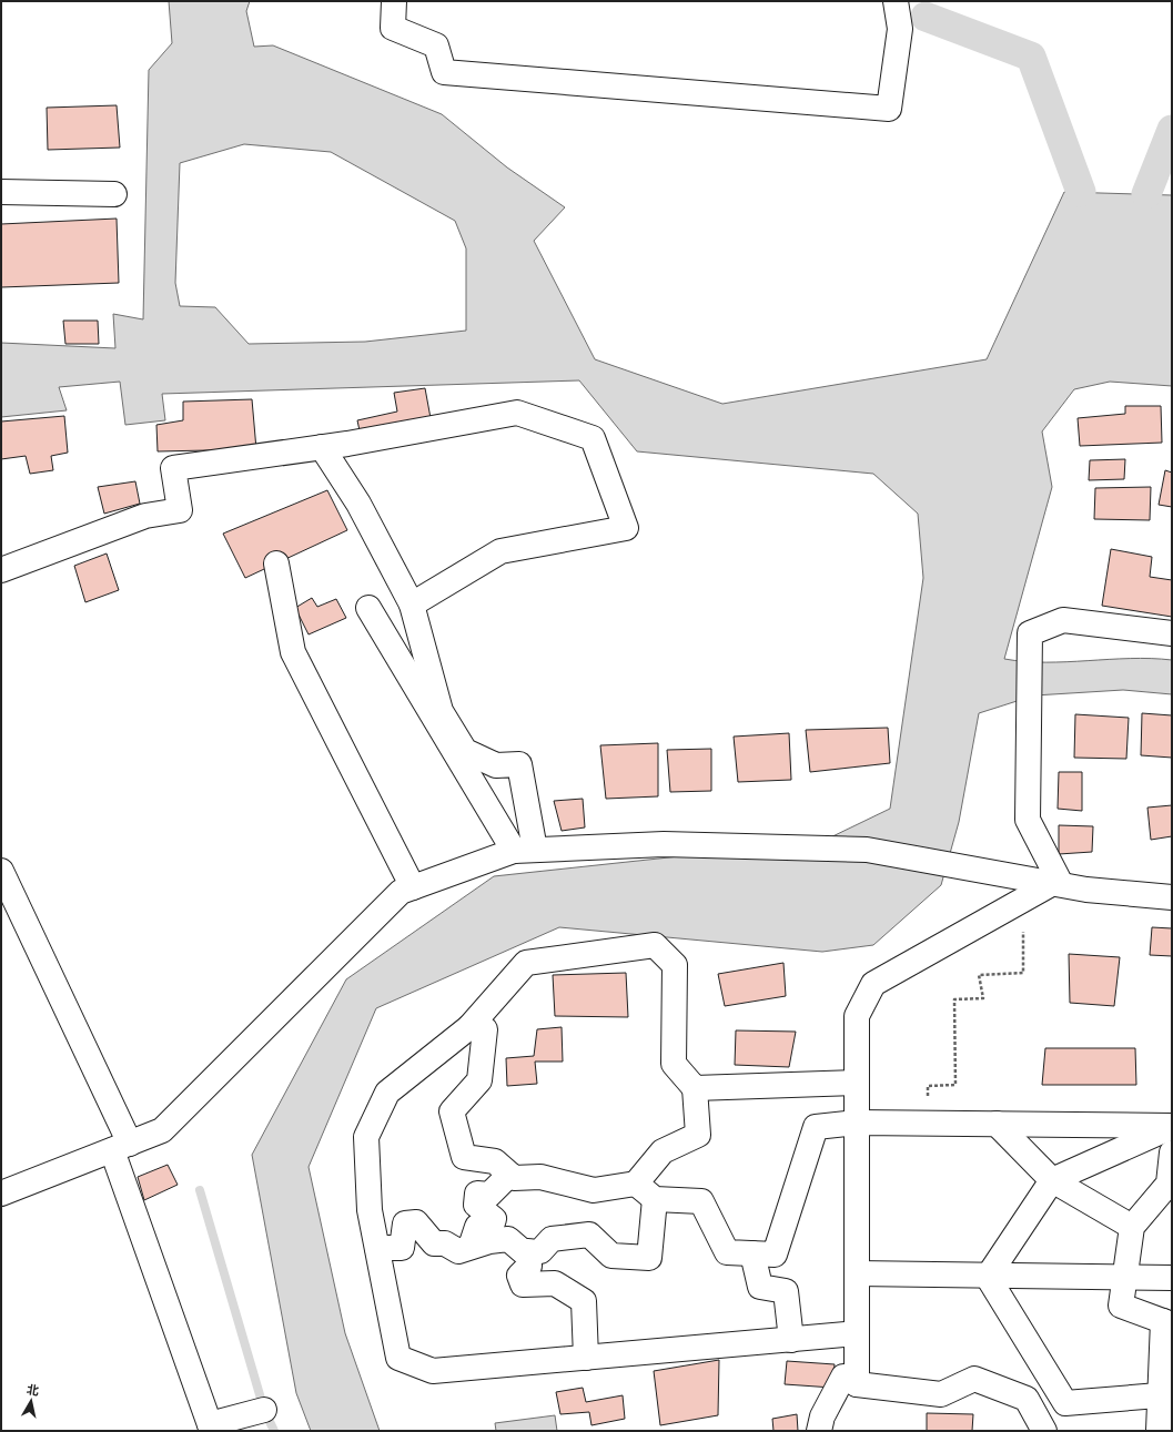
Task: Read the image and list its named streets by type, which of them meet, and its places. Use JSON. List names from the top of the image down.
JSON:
{
  "north": "top"
}
